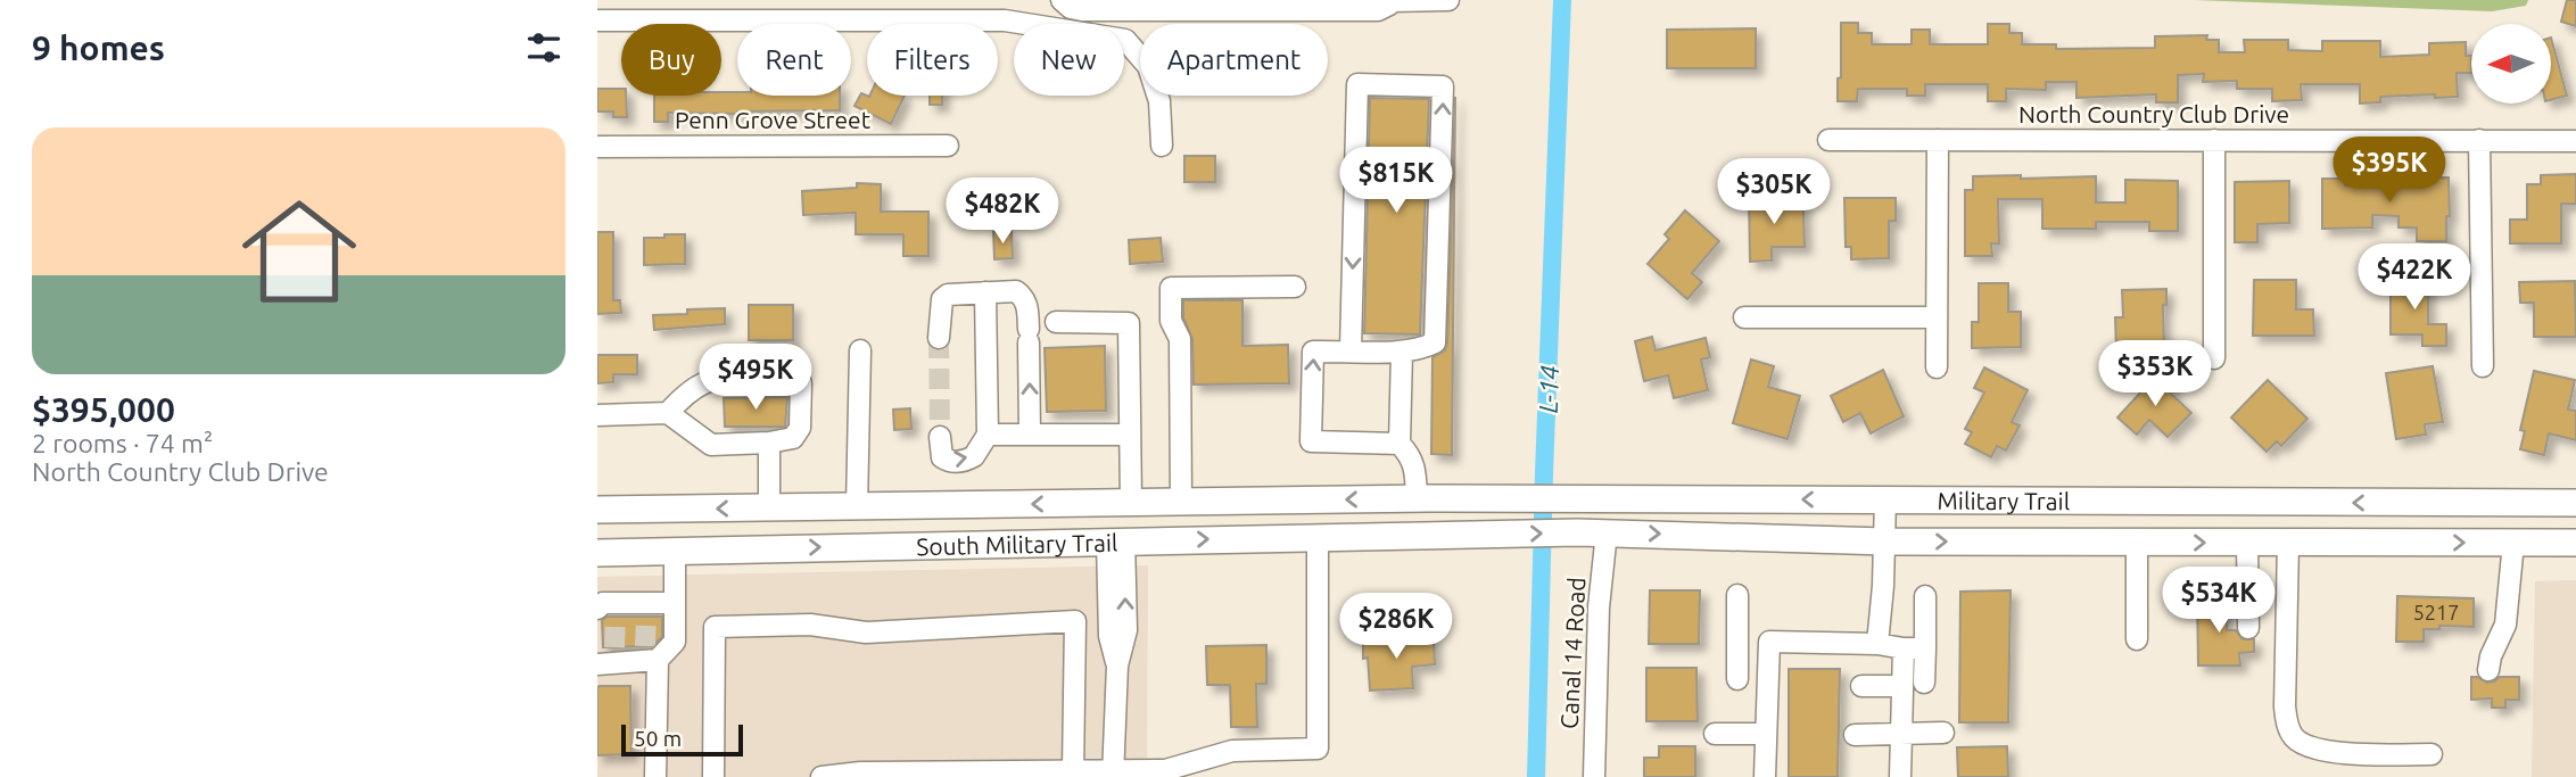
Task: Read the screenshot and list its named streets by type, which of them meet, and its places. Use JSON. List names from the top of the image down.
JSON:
{
  "streets": {
    "main road": ["Military Trail", "South Military Trail"],
    "street": ["North Country Club Drive", "Penn Grove Street", "Canal 14 Road"]
  },
  "crossings": [
    ["Military Trail", "South Military Trail"],
    ["Military Trail", "Canal 14 Road"]
  ],
  "water": ["L-14"],
  "house_numbers": ["5217"],
  "scale_bar": "50 m",
  "north": "left",
  "page": {
    "heading": "9 homes",
    "chip": [
      "Buy",
      "Rent",
      "Filters",
      "New",
      "Apartment"
    ],
    "list": [
      {
        "name": "$395,000",
        "note": "2 rooms · 74 m² · North Country Club Drive"
      }
    ],
    "price": [
      "$395K",
      "$815K",
      "$305K",
      "$482K",
      "$422K",
      "$353K",
      "$495K",
      "$534K",
      "$286K"
    ],
    "scale": "50 m"
  }
}
